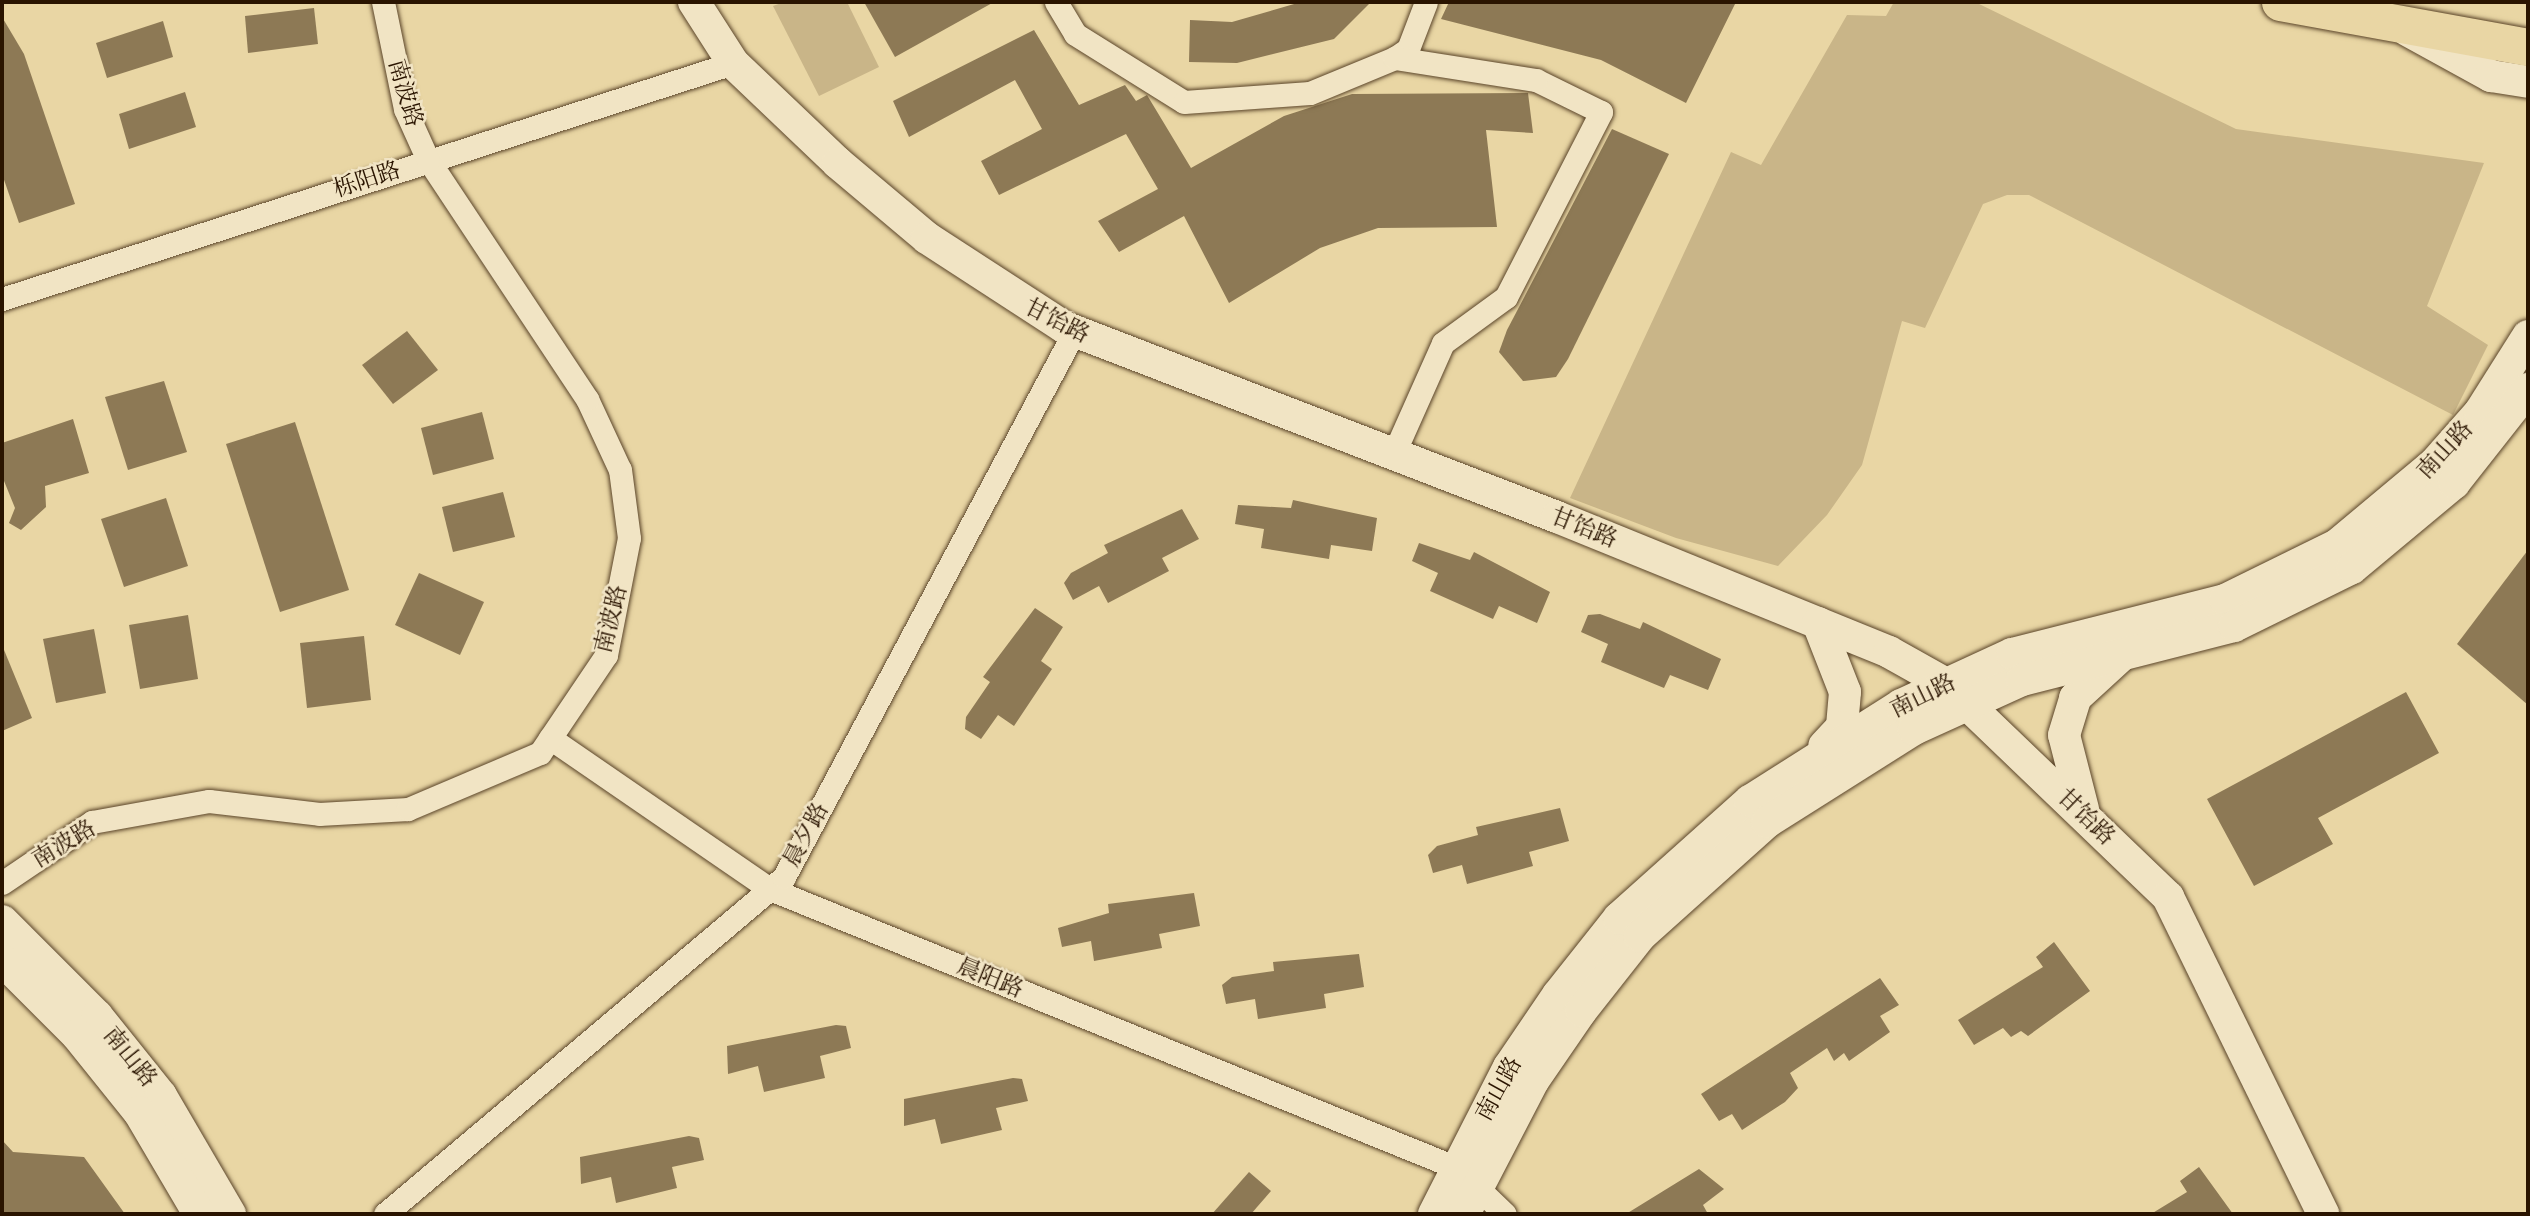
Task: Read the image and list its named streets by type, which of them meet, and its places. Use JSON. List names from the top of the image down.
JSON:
{
  "streets": {
    "main road": ["甘饴路", "南山路"],
    "street": [
      "南波路",
      "栎阳路",
      "晨夕路",
      "晨阳路"
    ]
  },
  "crossings": [
    ["南波路", "栎阳路"],
    ["南波路", "晨阳路"],
    ["栎阳路", "甘饴路"],
    ["甘饴路", "南山路"],
    ["甘饴路", "晨夕路"],
    ["南山路", "晨阳路"],
    ["晨夕路", "晨阳路"]
  ]
}
